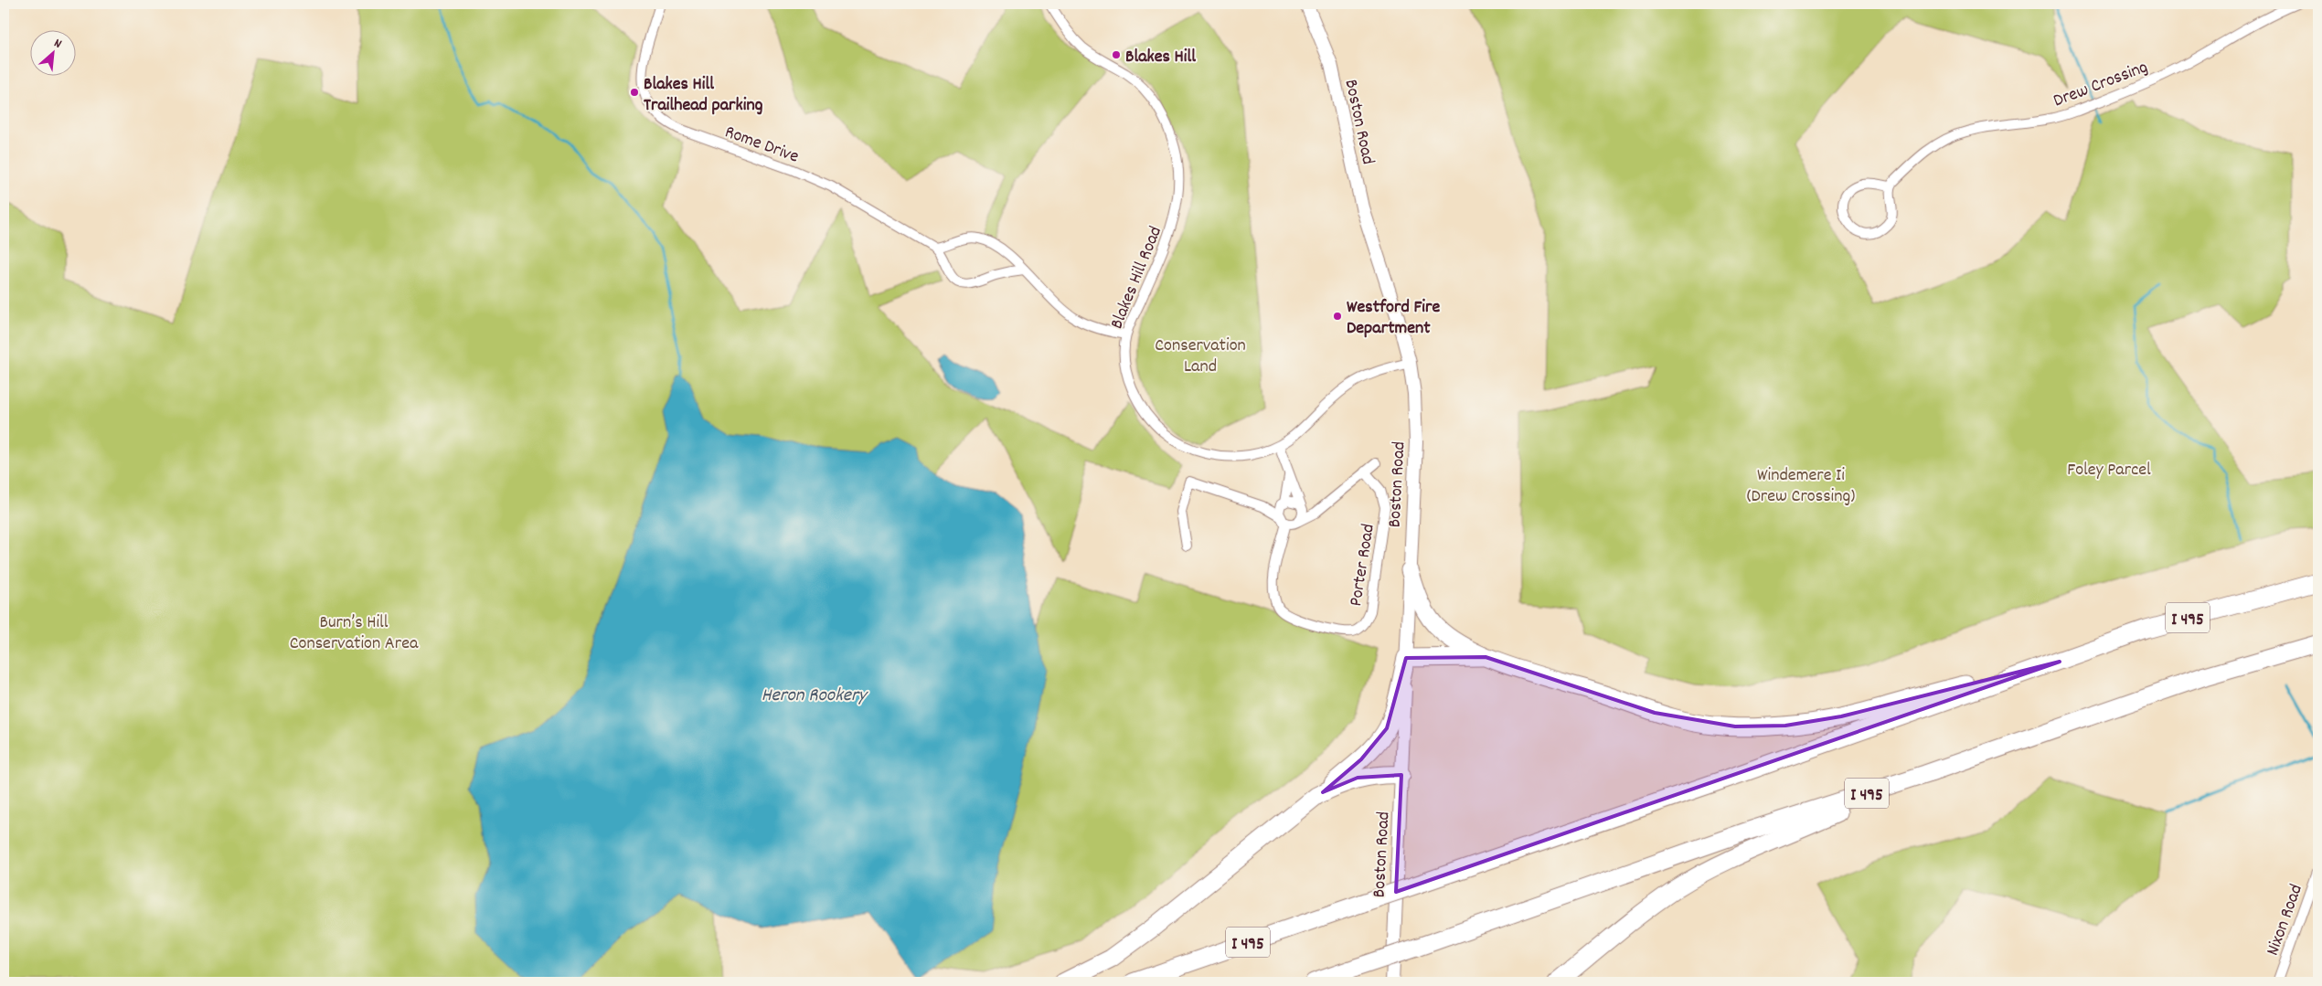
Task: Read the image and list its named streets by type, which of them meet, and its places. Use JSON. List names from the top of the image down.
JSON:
{
  "streets": {
    "highway": ["I 495"],
    "main road": ["Boston Road"],
    "street": [
      "Drew Crossing",
      "Rome Drive",
      "Blakes Hill Road",
      "Porter Road",
      "Nixon Road"
    ]
  },
  "crossings": [
    ["Boston Road", "Blakes Hill Road"]
  ],
  "water": ["Heron Rookery"],
  "parks": [
    "Conservation Land",
    "Foley Parcel",
    "Windemere Ii (Drew Crossing)",
    "Burn’s Hill Conservation Area"
  ],
  "places": ["Blakes Hill", "Blakes Hill Trailhead parking", "Westford Fire Department"],
  "north": "top right"
}
